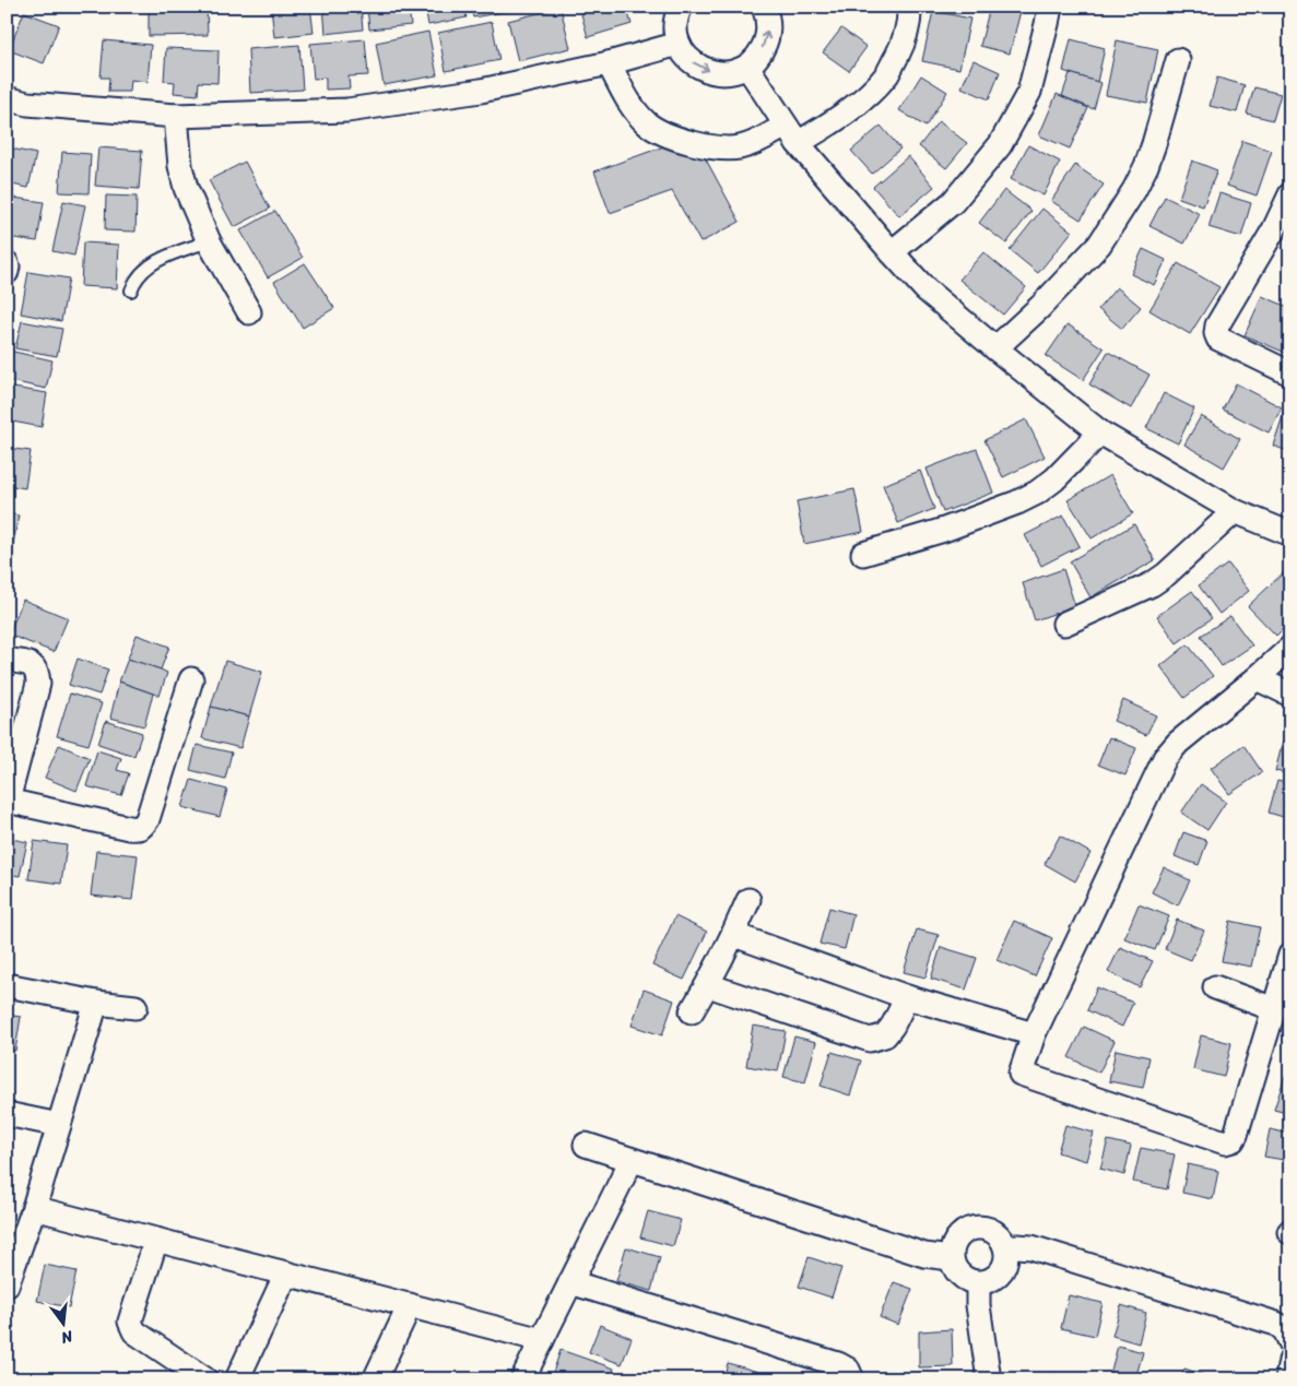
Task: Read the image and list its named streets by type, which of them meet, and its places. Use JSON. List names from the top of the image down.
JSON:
{
  "north": "bottom"
}
